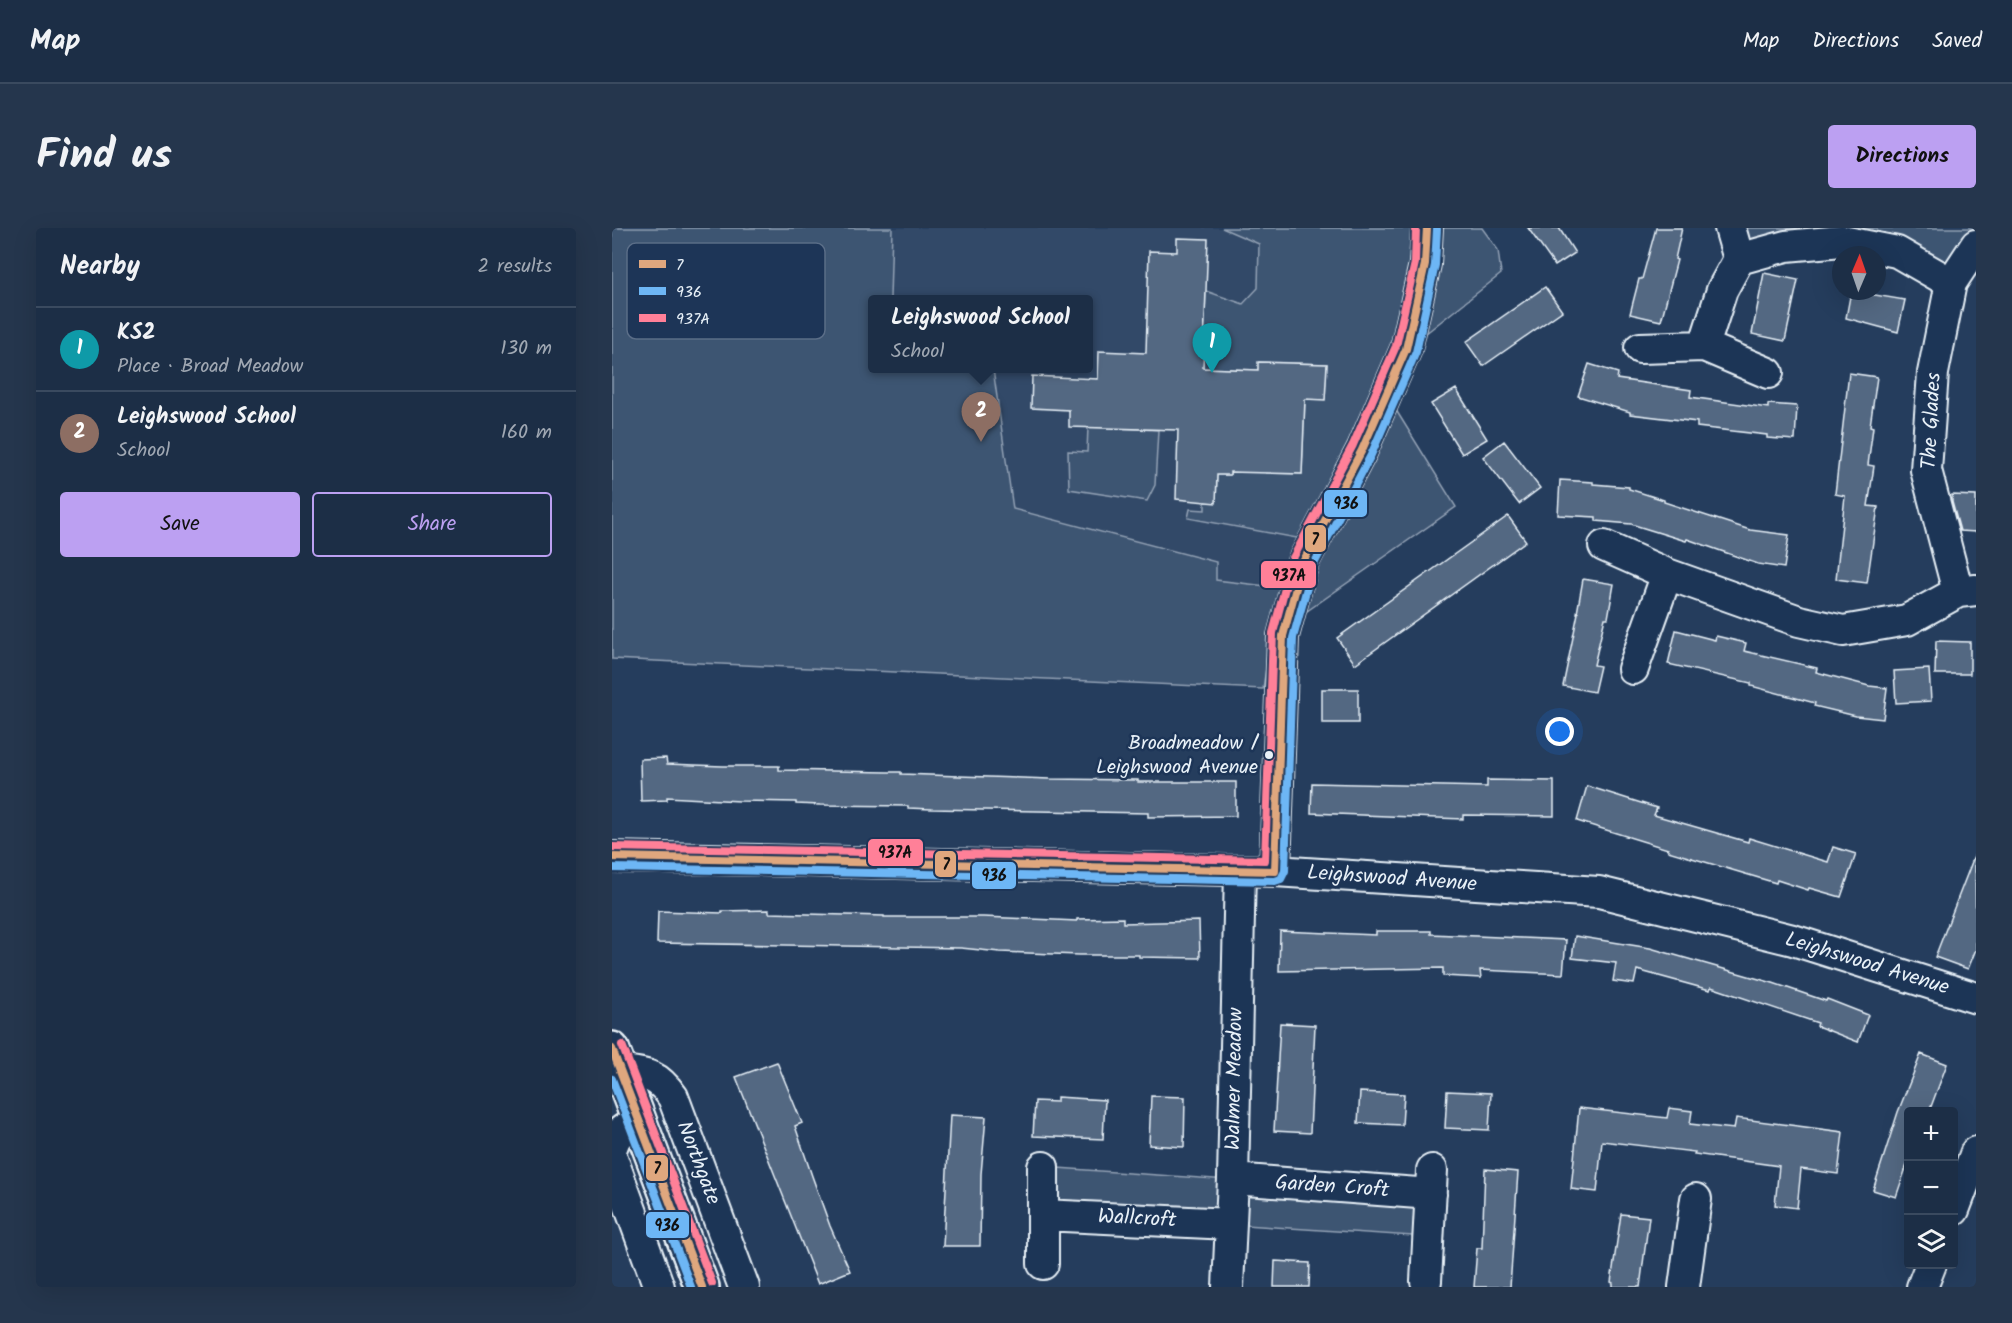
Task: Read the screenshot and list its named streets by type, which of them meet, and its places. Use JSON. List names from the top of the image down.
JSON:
{
  "streets": {
    "main road": ["Northgate"],
    "street": [
      "The Glades",
      "Leighswood Avenue",
      "Walmer Meadow",
      "Garden Croft",
      "Wallcroft"
    ]
  },
  "crossings": [
    ["Leighswood Avenue", "Walmer Meadow"],
    ["Walmer Meadow", "Garden Croft"],
    ["Walmer Meadow", "Wallcroft"]
  ],
  "places": ["Broadmeadow / Leighswood Avenue"],
  "lines": ["transit line 7", "transit line 937A", "transit line 936"],
  "legend": ["7", "936", "937A"],
  "north": "top",
  "page": {
    "header": "Map",
    "nav": ["Map", "Directions", "Saved"],
    "title": "Find us",
    "buttons": [
      "Directions",
      ["Save", "Share"]
    ],
    "heading": ["Nearby", "2 results"],
    "popup": ["Leighswood School", "School"],
    "list": [
      {
        "mark": "1",
        "name": "KS2",
        "note": "Place · Broad Meadow",
        "value": "130 m"
      },
      {
        "mark": "2",
        "name": "Leighswood School",
        "note": "School",
        "value": "160 m"
      }
    ],
    "pins": ["1", "2"],
    "map_buttons": ["+", "−"]
  }
}
